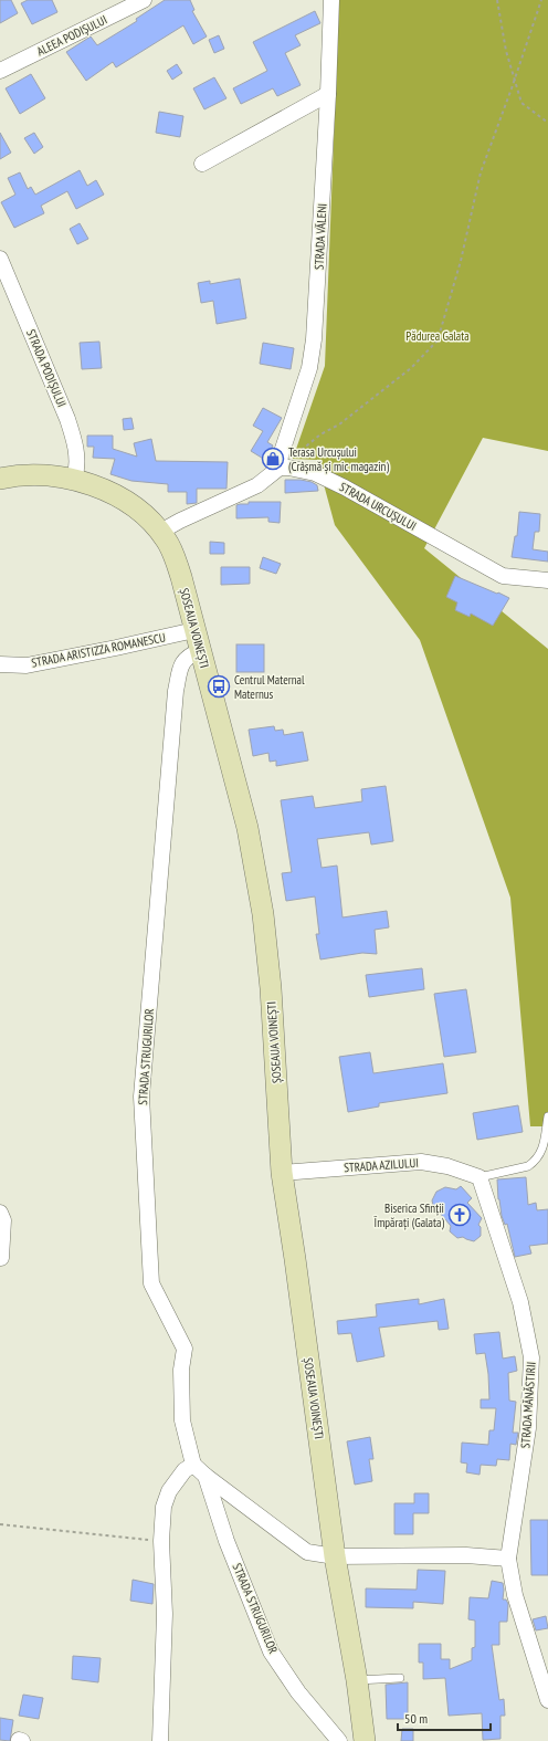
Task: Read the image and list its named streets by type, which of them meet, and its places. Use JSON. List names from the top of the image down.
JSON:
{
  "streets": {
    "main road": ["ȘOSEAUA VOINEȘTI"],
    "street": [
      "ALEEA PODIȘULUI",
      "STRADA VĂLENI",
      "STRADA PODIȘULUI",
      "STRADA URCUȘULUI",
      "STRADA ARISTIZZA ROMANESCU",
      "STRADA STRUGURILOR",
      "STRADA AZILULUI",
      "STRADA MĂNĂSTIRII"
    ]
  },
  "crossings": [
    ["STRADA VĂLENI", "STRADA URCUȘULUI"],
    ["STRADA PODIȘULUI", "ȘOSEAUA VOINEȘTI"],
    ["ȘOSEAUA VOINEȘTI", "STRADA ARISTIZZA ROMANESCU"],
    ["ȘOSEAUA VOINEȘTI", "STRADA STRUGURILOR"],
    ["ȘOSEAUA VOINEȘTI", "STRADA AZILULUI"],
    ["STRADA AZILULUI", "STRADA MĂNĂSTIRII"]
  ],
  "parks": ["Pădurea Galata"],
  "places": {
    "shop": ["Terasa Urcușului (Crâșmă și mic magazin)"],
    "bus stop": ["Centrul Maternal Maternus"],
    "church": ["Biserica Sfinții Împărați (Galata)"]
  },
  "scale_bar": "50 m"
}
